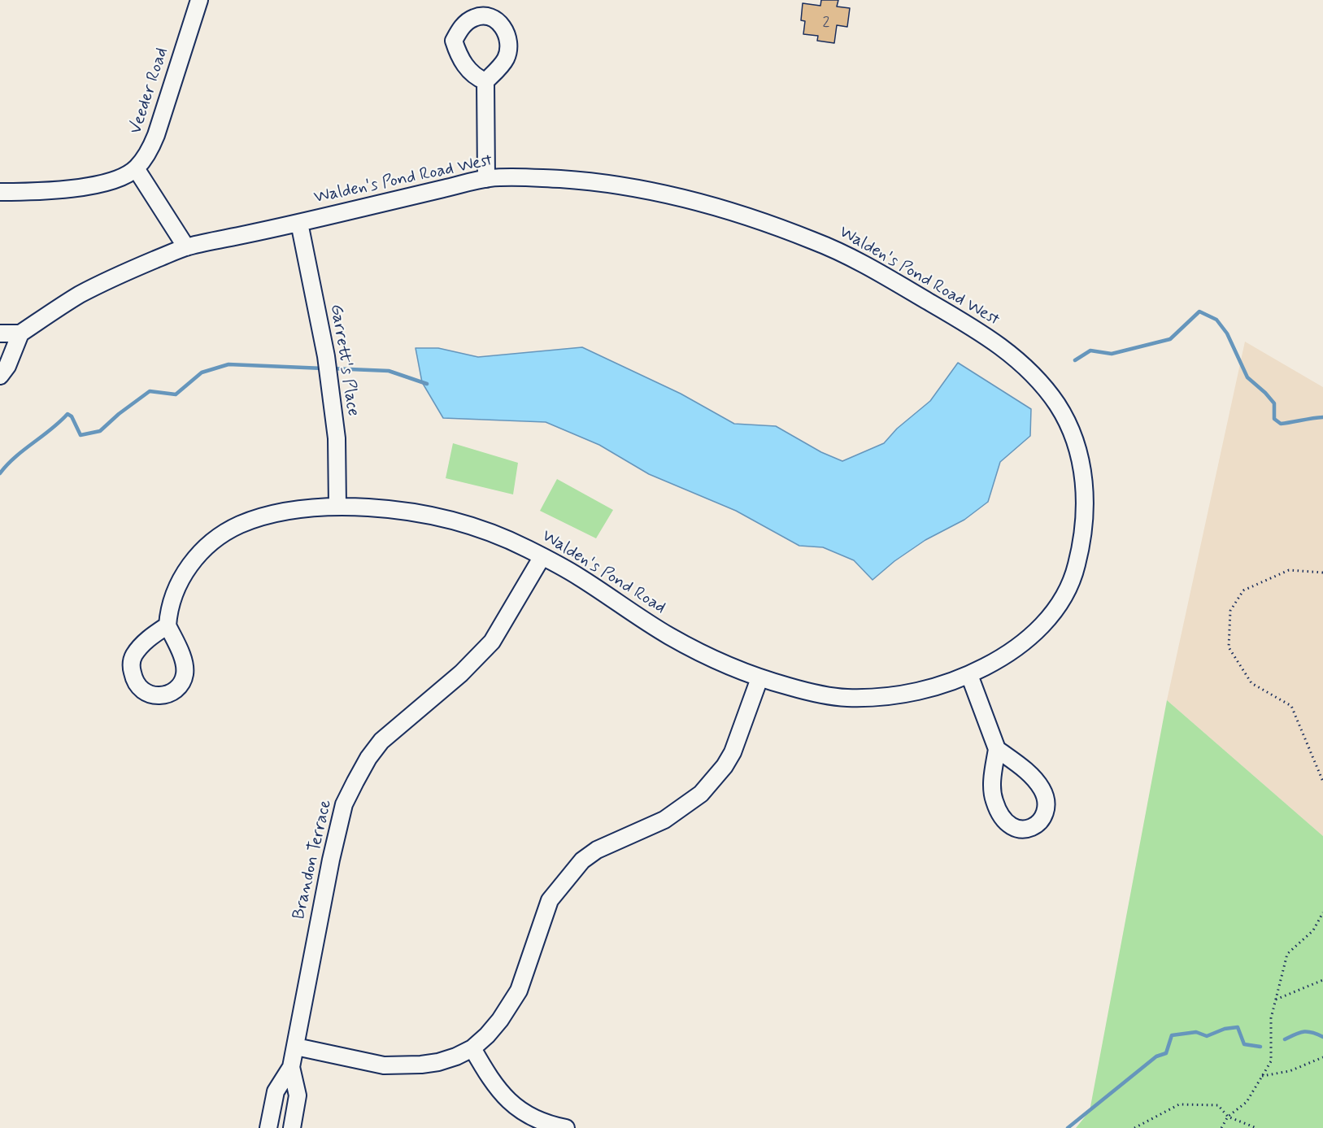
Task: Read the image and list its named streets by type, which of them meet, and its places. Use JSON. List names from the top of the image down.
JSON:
{
  "streets": {
    "street": [
      "Veeder Road",
      "Walden's Pond Road West",
      "Garrett's Place",
      "Walden's Pond Road",
      "Brandon Terrace"
    ]
  },
  "crossings": [
    ["Walden's Pond Road West", "Garrett's Place"],
    ["Walden's Pond Road West", "Walden's Pond Road"],
    ["Garrett's Place", "Walden's Pond Road"],
    ["Walden's Pond Road", "Brandon Terrace"]
  ],
  "house_numbers": ["2"]
}
